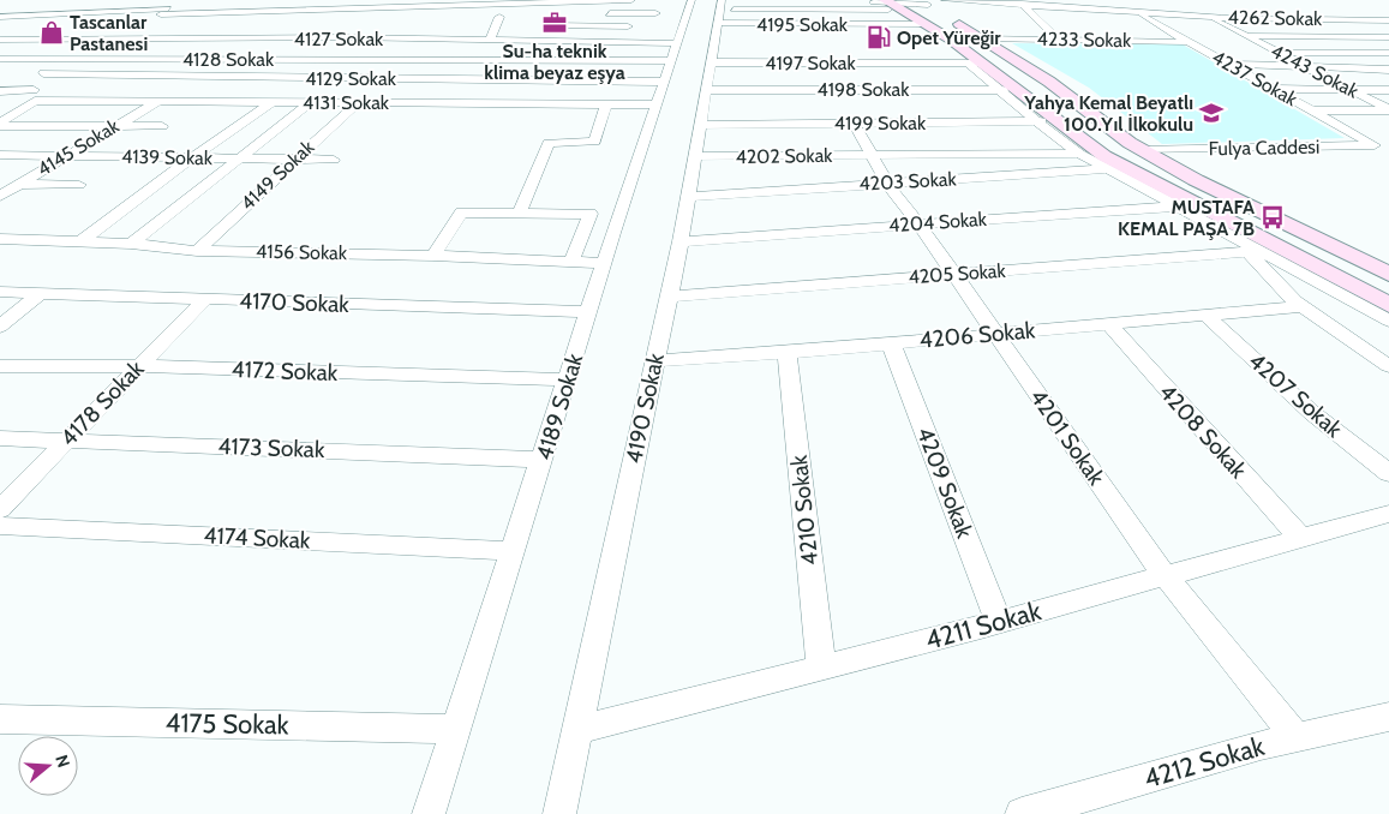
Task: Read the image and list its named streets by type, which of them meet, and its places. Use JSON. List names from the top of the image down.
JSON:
{
  "streets": {
    "street": [
      "4262 Sokak",
      "4195 Sokak",
      "4127 Sokak",
      "4233 Sokak",
      "4128 Sokak",
      "4197 Sokak",
      "4243 Sokak",
      "4129 Sokak",
      "4237 Sokak",
      "4198 Sokak",
      "4131 Sokak",
      "4199 Sokak",
      "4145 Sokak",
      "Fulya Caddesi",
      "4202 Sokak",
      "4139 Sokak",
      "4149 Sokak",
      "4203 Sokak",
      "4204 Sokak",
      "4156 Sokak",
      "4205 Sokak",
      "4170 Sokak",
      "4206 Sokak",
      "4172 Sokak",
      "4207 Sokak",
      "4178 Sokak",
      "4189 Sokak",
      "4190 Sokak",
      "4208 Sokak",
      "4201 Sokak",
      "4173 Sokak",
      "4209 Sokak",
      "4210 Sokak",
      "4174 Sokak",
      "4211 Sokak",
      "4175 Sokak",
      "4212 Sokak"
    ]
  },
  "crossings": [
    ["4262 Sokak", "4243 Sokak"],
    ["4262 Sokak", "4237 Sokak"],
    ["4195 Sokak", "4190 Sokak"],
    ["4127 Sokak", "4128 Sokak"],
    ["4127 Sokak", "4189 Sokak"],
    ["4233 Sokak", "4237 Sokak"],
    ["4128 Sokak", "4189 Sokak"],
    ["4197 Sokak", "4190 Sokak"],
    ["4129 Sokak", "4189 Sokak"],
    ["4237 Sokak", "Fulya Caddesi"],
    ["4198 Sokak", "4190 Sokak"],
    ["4131 Sokak", "4145 Sokak"],
    ["4131 Sokak", "4149 Sokak"],
    ["4131 Sokak", "4189 Sokak"],
    ["4199 Sokak", "4190 Sokak"],
    ["4199 Sokak", "4201 Sokak"],
    ["4145 Sokak", "4139 Sokak"],
    ["4202 Sokak", "4190 Sokak"],
    ["4202 Sokak", "4201 Sokak"],
    ["4139 Sokak", "4149 Sokak"],
    ["4149 Sokak", "4156 Sokak"],
    ["4203 Sokak", "4190 Sokak"],
    ["4203 Sokak", "4201 Sokak"],
    ["4204 Sokak", "4190 Sokak"],
    ["4204 Sokak", "4201 Sokak"],
    ["4156 Sokak", "4189 Sokak"],
    ["4205 Sokak", "4190 Sokak"],
    ["4205 Sokak", "4201 Sokak"],
    ["4170 Sokak", "4178 Sokak"],
    ["4170 Sokak", "4189 Sokak"],
    ["4206 Sokak", "4207 Sokak"],
    ["4206 Sokak", "4190 Sokak"],
    ["4206 Sokak", "4208 Sokak"],
    ["4206 Sokak", "4201 Sokak"],
    ["4206 Sokak", "4209 Sokak"],
    ["4206 Sokak", "4210 Sokak"],
    ["4172 Sokak", "4178 Sokak"],
    ["4172 Sokak", "4189 Sokak"],
    ["4178 Sokak", "4173 Sokak"],
    ["4189 Sokak", "4173 Sokak"],
    ["4189 Sokak", "4174 Sokak"],
    ["4189 Sokak", "4175 Sokak"],
    ["4190 Sokak", "4211 Sokak"],
    ["4208 Sokak", "4211 Sokak"],
    ["4201 Sokak", "4211 Sokak"],
    ["4201 Sokak", "4212 Sokak"],
    ["4209 Sokak", "4211 Sokak"],
    ["4210 Sokak", "4211 Sokak"]
  ],
  "places": {
    "office": ["Su-ha teknik klima beyaz eşya"],
    "shop": ["Tascanlar Pastanesi"],
    "fuel station": ["Opet Yüreğir"],
    "school or university": ["Yahya Kemal Beyatlı 100.Yıl İlkokulu"],
    "bus stop": ["MUSTAFA KEMAL PAŞA 7B"]
  },
  "north": "right"
}
